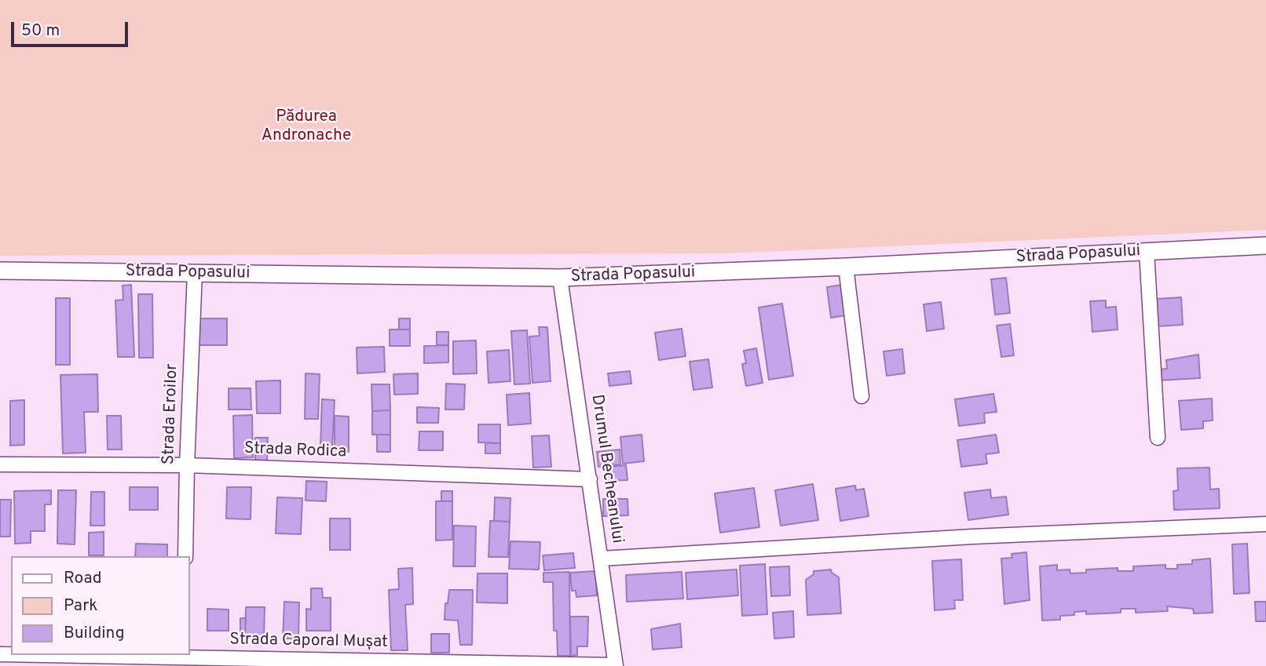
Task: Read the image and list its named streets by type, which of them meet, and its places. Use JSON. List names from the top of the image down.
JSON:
{
  "streets": {
    "street": [
      "Strada Popasului",
      "Strada Eroilor",
      "Strada Rodica",
      "Drumul Becheanului",
      "Strada Caporal Mușat"
    ]
  },
  "crossings": [
    ["Strada Popasului", "Strada Eroilor"],
    ["Strada Popasului", "Drumul Becheanului"],
    ["Strada Eroilor", "Strada Rodica"],
    ["Strada Rodica", "Drumul Becheanului"],
    ["Drumul Becheanului", "Strada Caporal Mușat"]
  ],
  "parks": ["Pădurea Andronache"],
  "legend": ["Road", "Park", "Building"],
  "scale_bar": "50 m"
}
